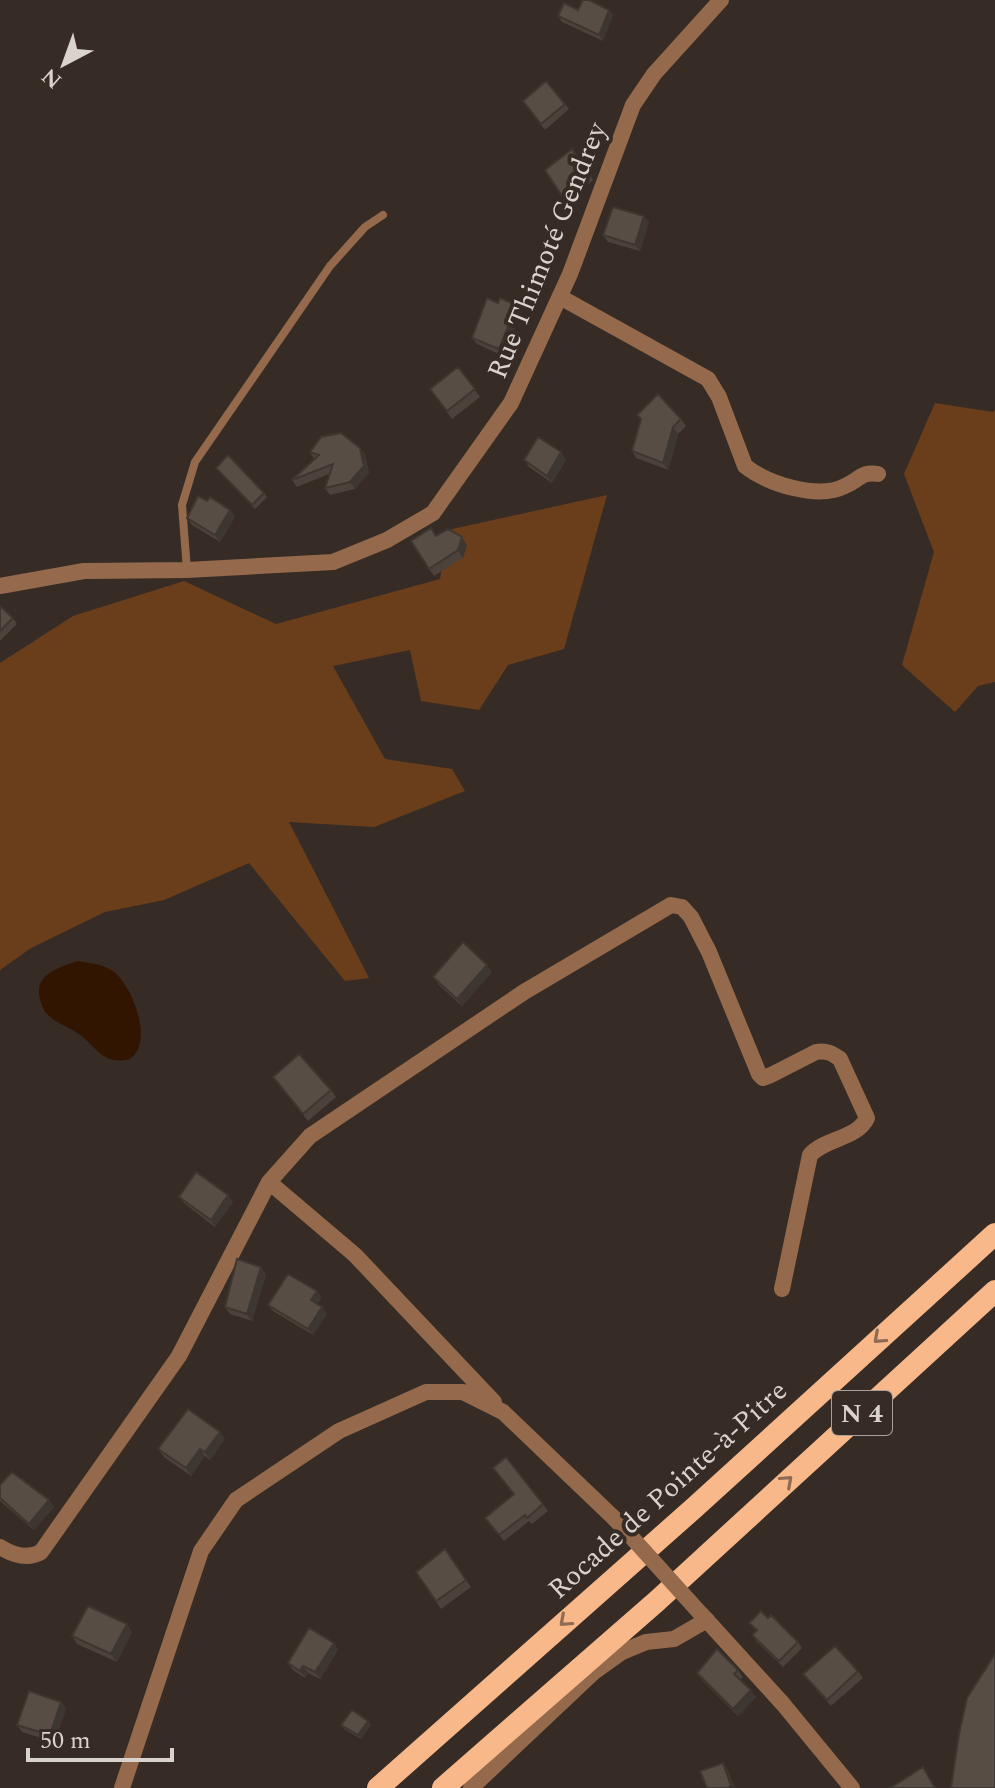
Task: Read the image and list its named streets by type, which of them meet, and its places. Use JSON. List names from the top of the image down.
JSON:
{
  "streets": {
    "highway": ["N 4", "Rocade de Pointe-à-Pitre"],
    "street": ["Rue Thimoté Gendrey"]
  },
  "scale_bar": "50 m",
  "north": "bottom left"
}
